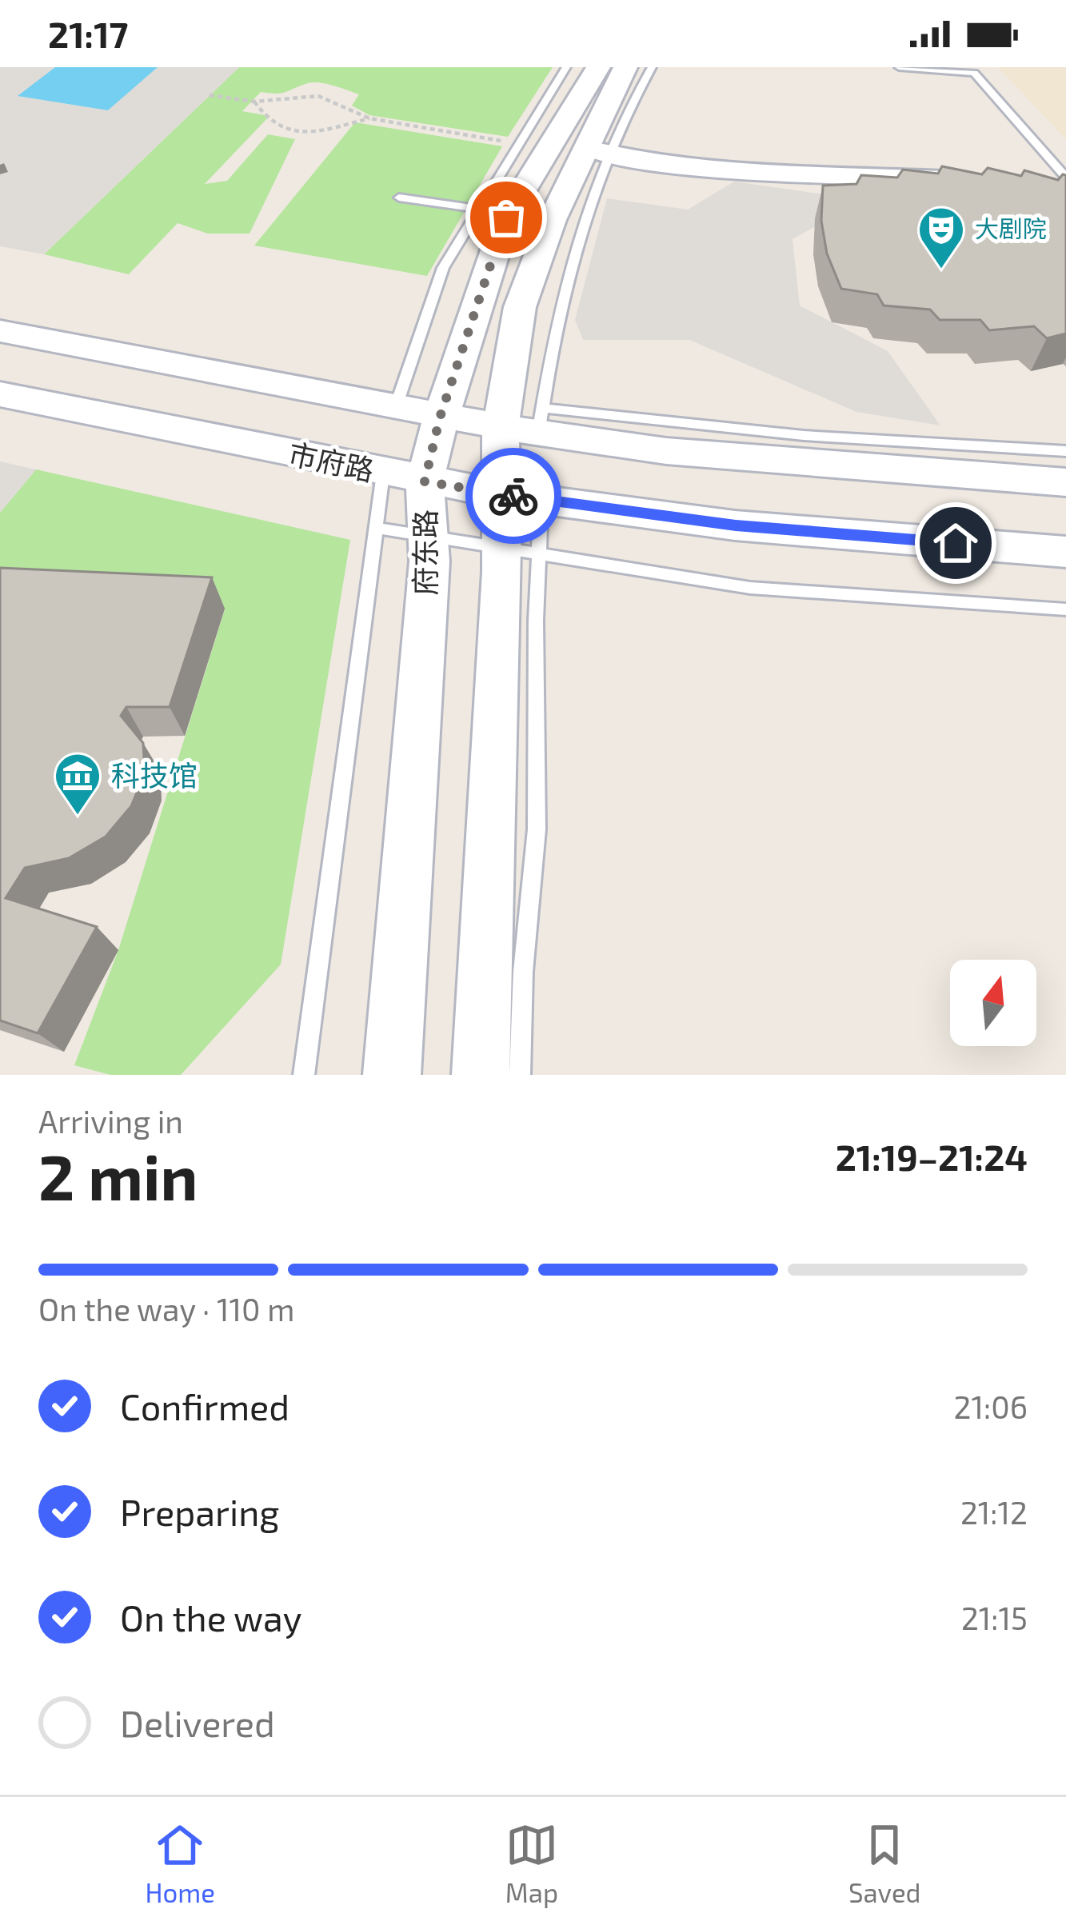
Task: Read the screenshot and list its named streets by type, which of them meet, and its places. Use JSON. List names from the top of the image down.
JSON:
{
  "streets": {
    "main road": ["市府路", "府东路"]
  },
  "crossings": [
    ["市府路", "府东路"]
  ],
  "places": {
    "theatre": ["大剧院"],
    "museum": ["科技馆"]
  },
  "north": "top",
  "page": {
    "status": "21:17",
    "heading": ["2 min", "Arriving in", "21:19–21:24"],
    "bar": "On the way · 110 m",
    "list": [
      ["Confirmed", "21:06"],
      ["Preparing", "21:12"],
      ["On the way", "21:15"],
      "Delivered"
    ],
    "tabs": ["Home", "Map", "Saved"]
  }
}
